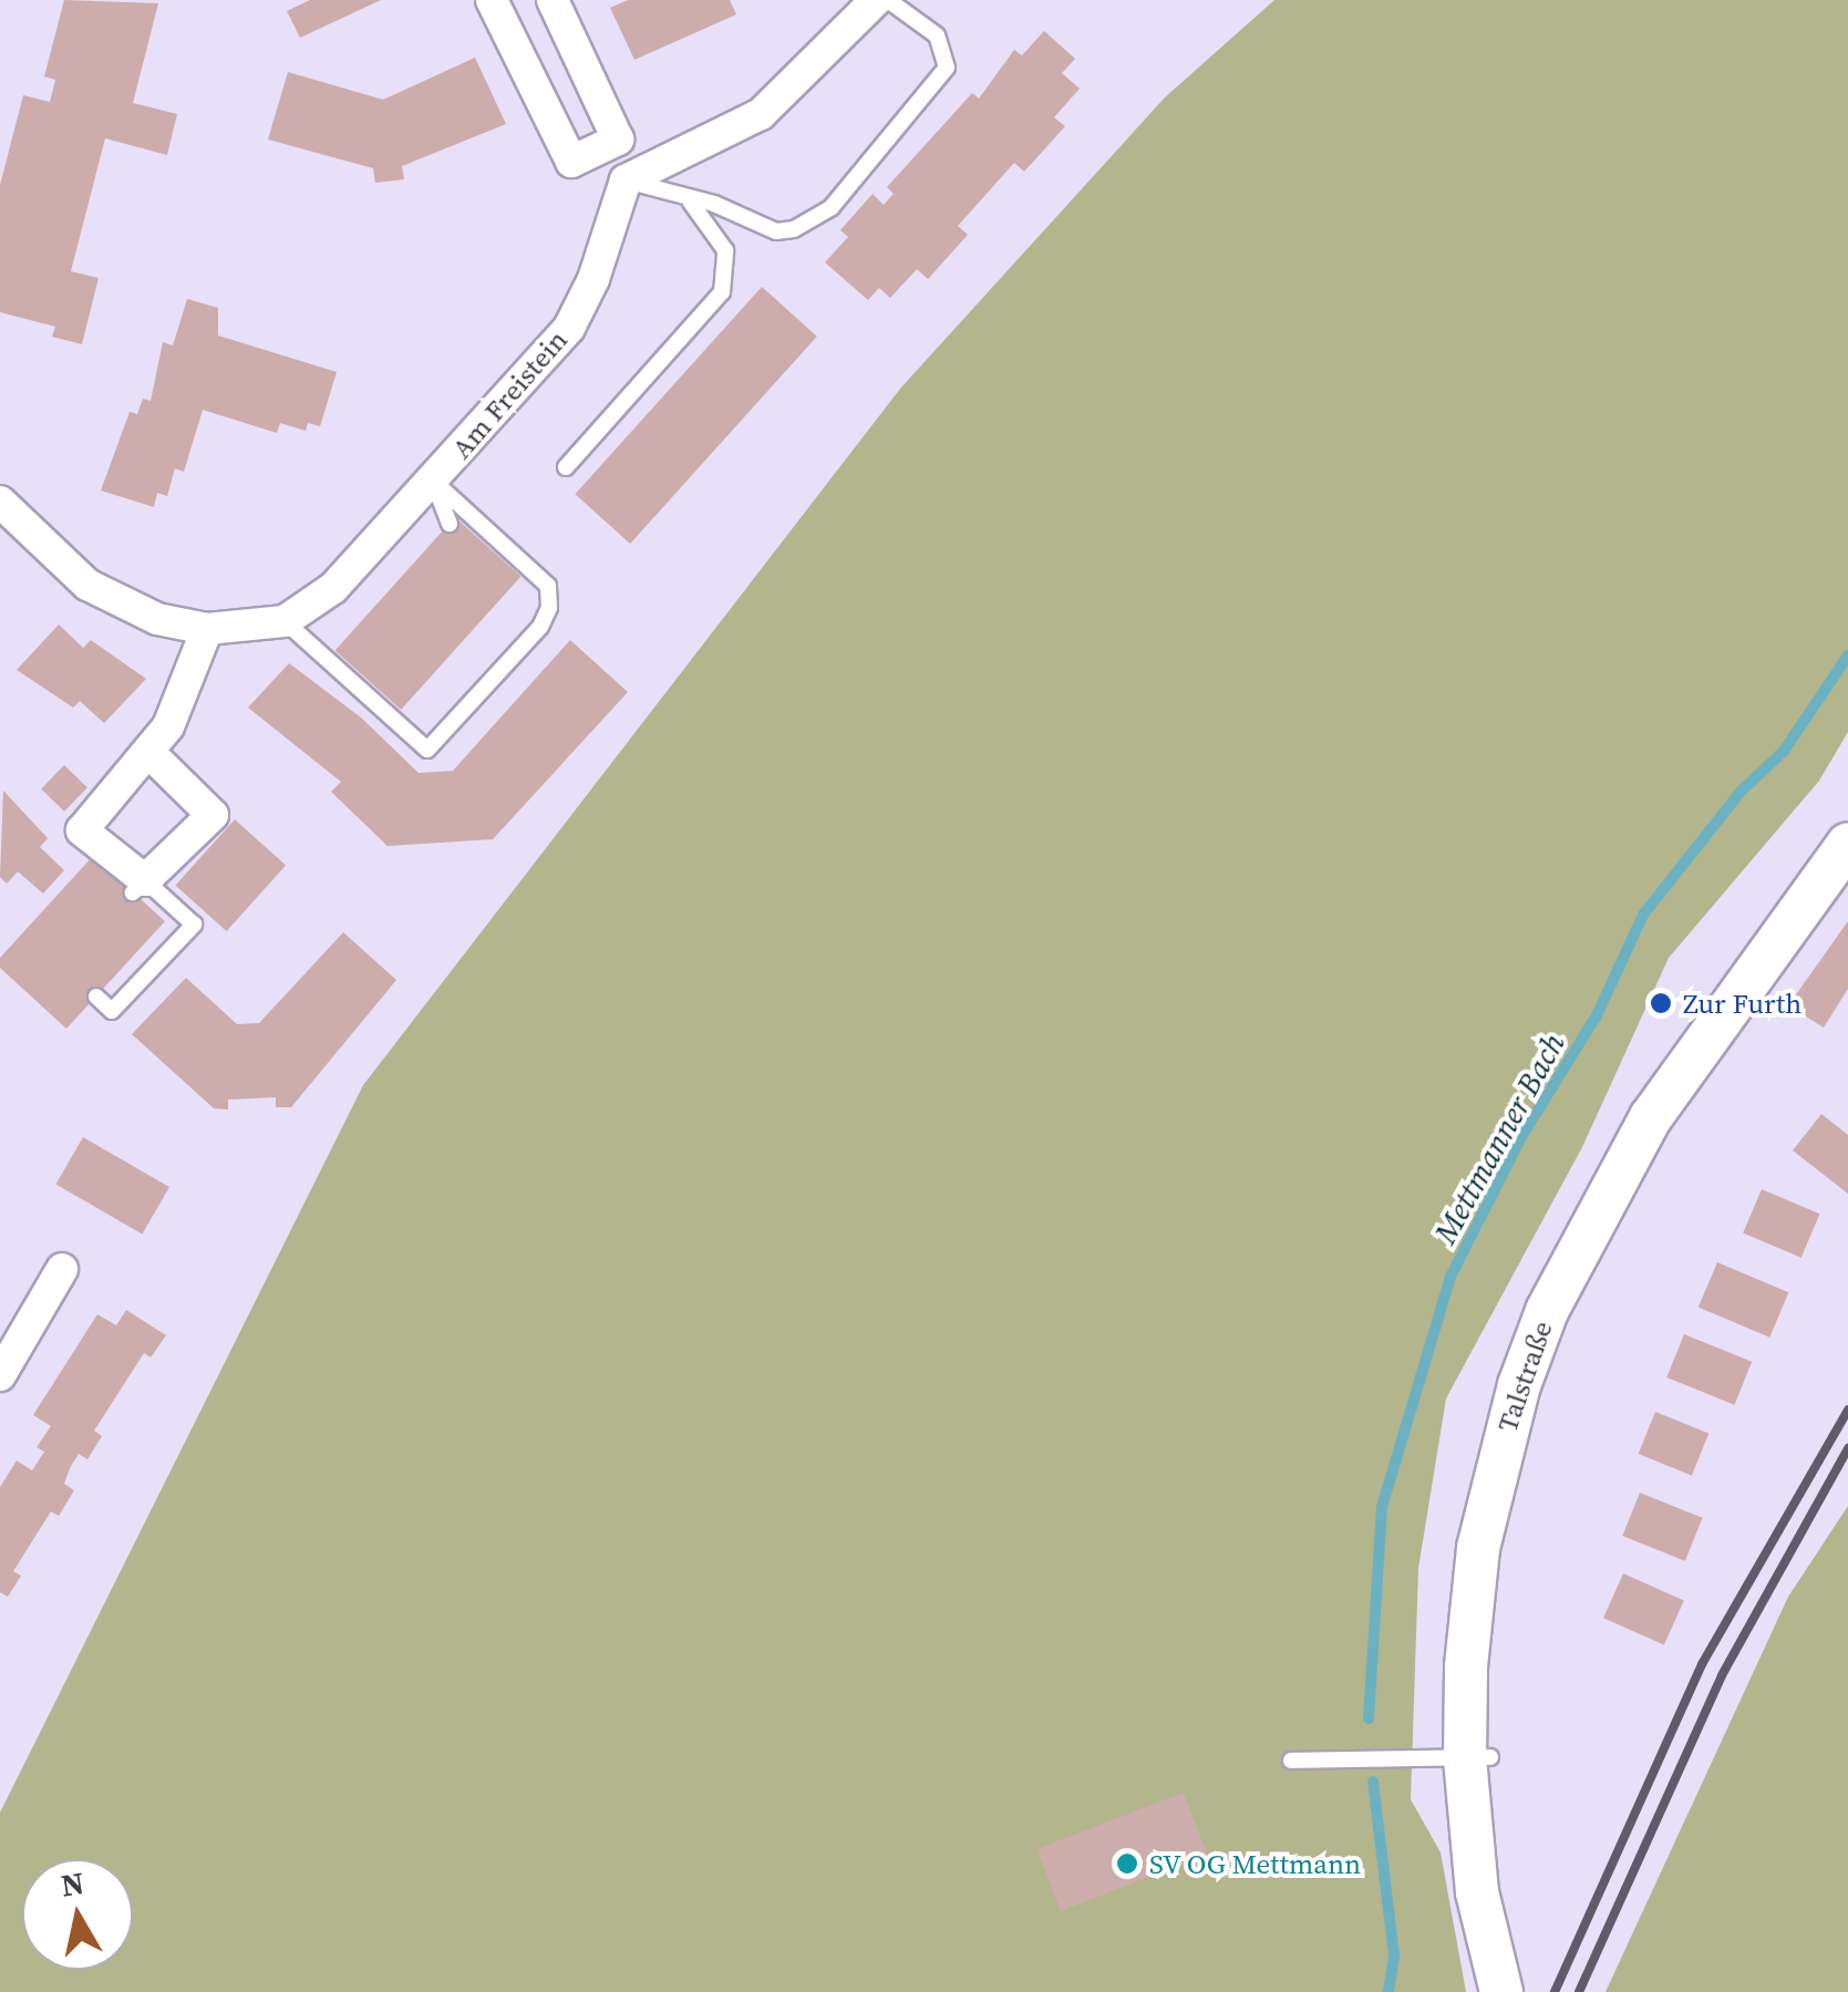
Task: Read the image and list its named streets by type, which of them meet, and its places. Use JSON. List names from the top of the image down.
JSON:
{
  "streets": {
    "main road": ["Talstraße"],
    "street": ["Am Freistein"]
  },
  "water": ["Mettmanner Bach"],
  "places": ["Zur Furth", "SV OG Mettmann"],
  "north": "top"
}
